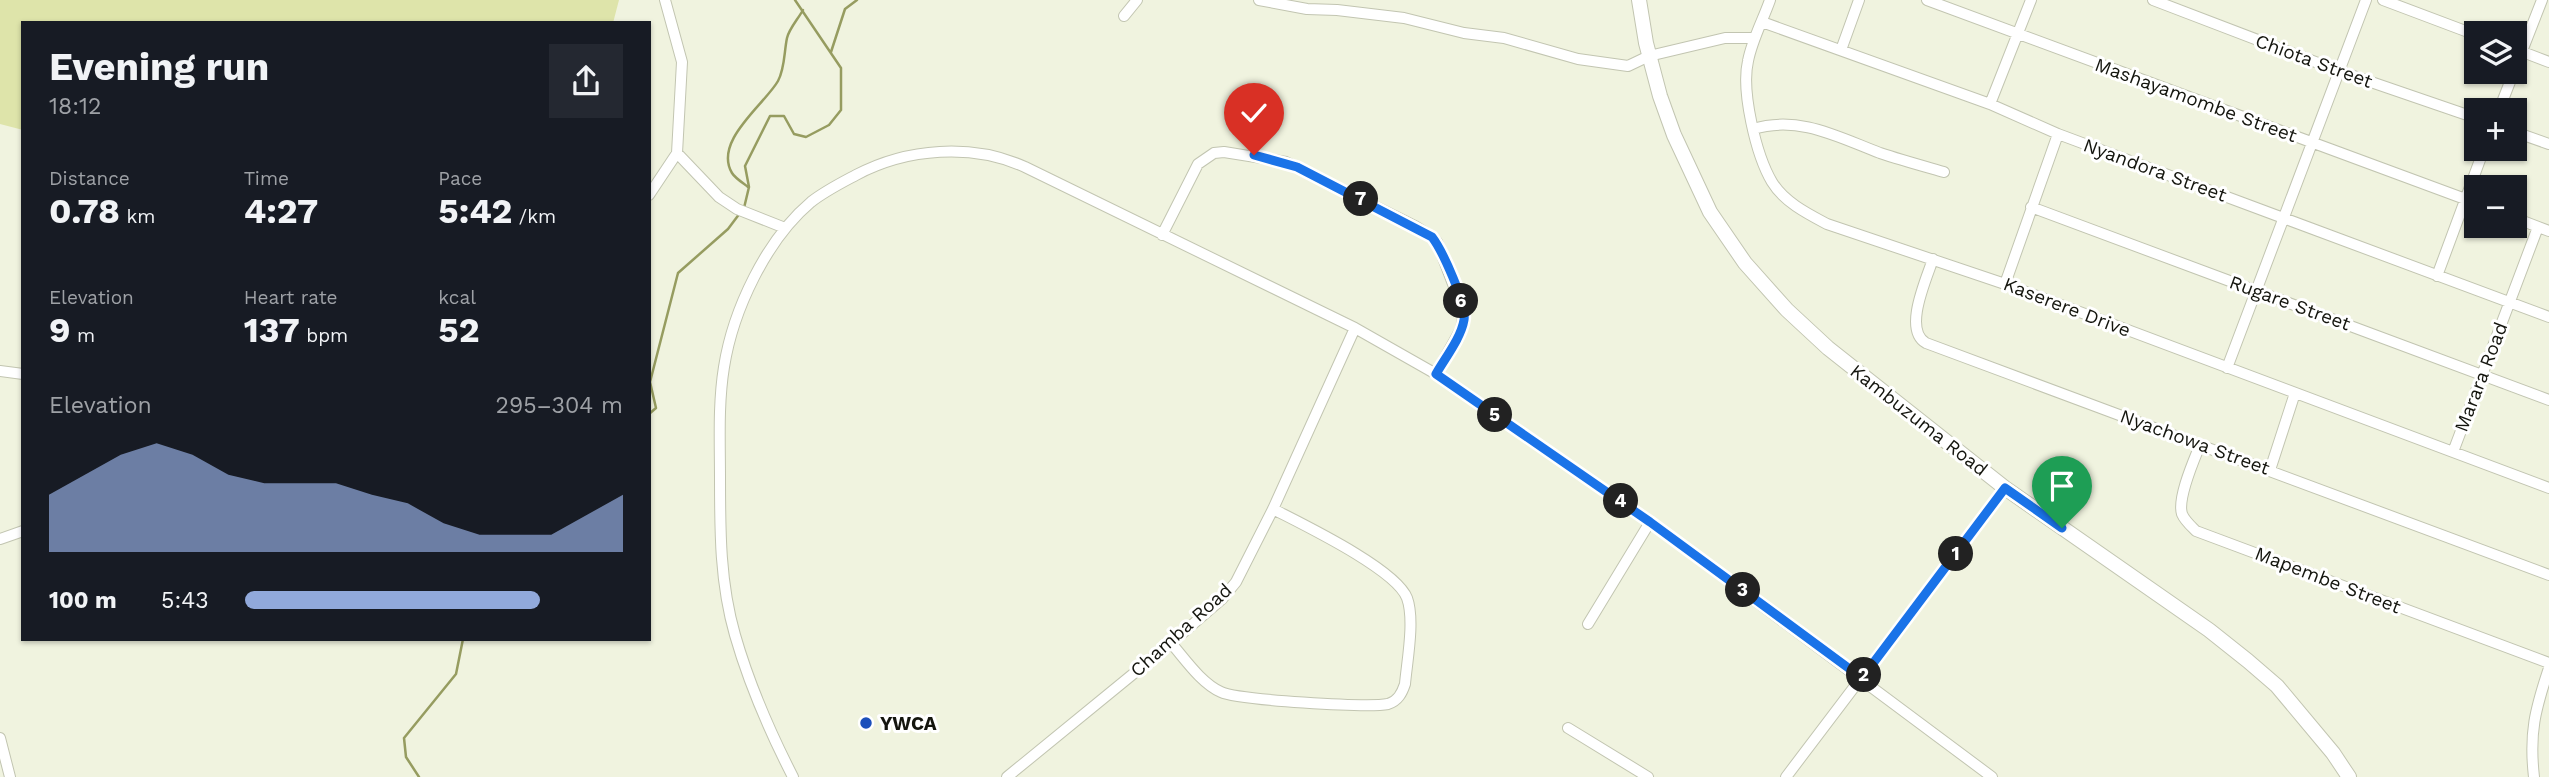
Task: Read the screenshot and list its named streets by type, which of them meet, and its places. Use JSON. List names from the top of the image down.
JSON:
{
  "streets": {
    "main road": ["Kambuzuma Road"],
    "street": [
      "Chiota Street",
      "Mashayamombe Street",
      "Nyandora Street",
      "Rugare Street",
      "Kaserere Drive",
      "Marara Road",
      "Nyachowa Street",
      "Mapembe Street",
      "Chamba Road"
    ]
  },
  "crossings": [
    ["Nyandora Street", "Kaserere Drive"],
    ["Nyandora Street", "Marara Road"],
    ["Rugare Street", "Marara Road"],
    ["Kaserere Drive", "Marara Road"],
    ["Kaserere Drive", "Nyachowa Street"],
    ["Nyachowa Street", "Mapembe Street"]
  ],
  "places": ["YWCA"],
  "page": {
    "map_buttons": ["+", "−"],
    "heading": ["Evening run", "18:12"],
    "stats": [
      ["Distance", "0.78 km"],
      ["Time", "4:27"],
      ["Pace", "5:42 /km"],
      ["Elevation", "9 m"],
      ["Heart rate", "137 bpm"],
      ["kcal", "52"]
    ],
    "pins": [
      "7",
      "6",
      "5",
      "4",
      "1",
      "3",
      "2"
    ],
    "chart": ["Elevation", "295–304 m"],
    "list": [
      {
        "name": "100 m",
        "note": "5:43"
      }
    ]
  }
}
